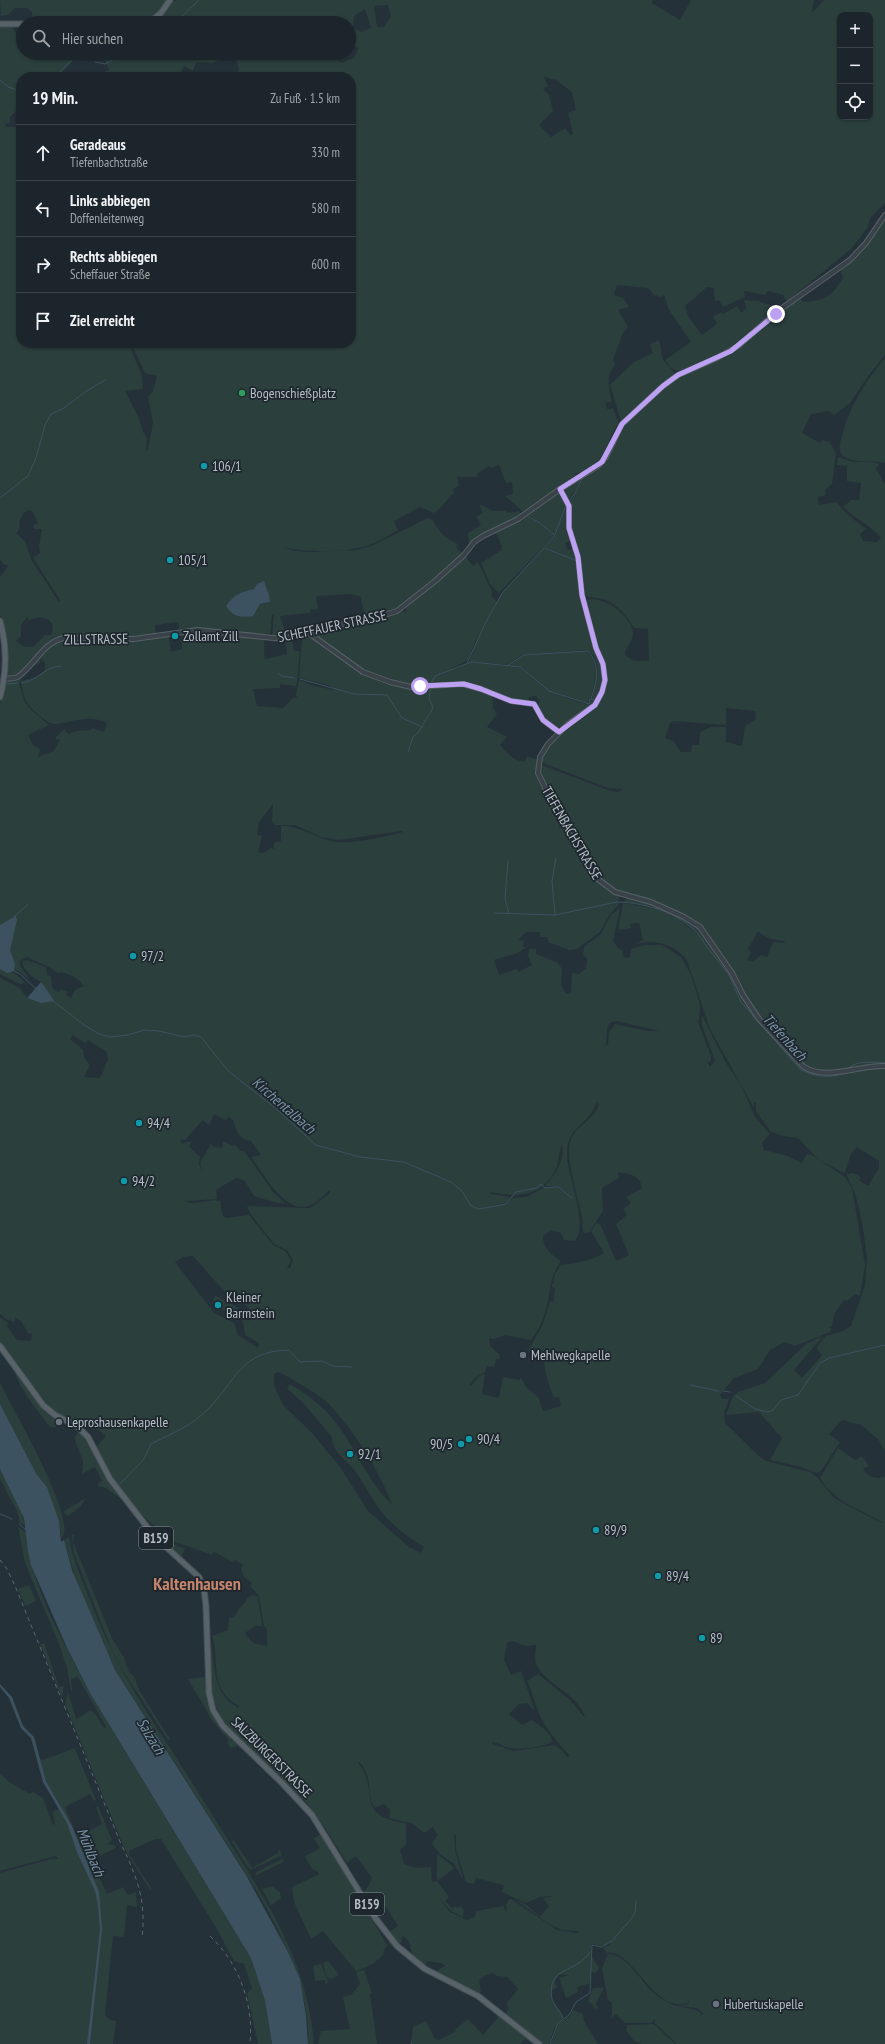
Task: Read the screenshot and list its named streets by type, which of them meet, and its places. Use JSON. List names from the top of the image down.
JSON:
{
  "streets": {
    "main road": ["B159", "SALZBURGERSTRASSE"],
    "street": ["SCHEFFAUER STRASSE", "ZILLSTRASSE", "TIEFENBACHSTRASSE"]
  },
  "crossings": [
    ["SCHEFFAUER STRASSE", "ZILLSTRASSE"],
    ["SCHEFFAUER STRASSE", "TIEFENBACHSTRASSE"]
  ],
  "districts": ["Kaltenhausen"],
  "water": [
    "Tiefenbach",
    "Kirchentalbach",
    "Salzach",
    "Mühlbach"
  ],
  "places": [
    "Bogenschießplatz",
    "106/1",
    "105/1",
    "Zollamt Zill",
    "97/2",
    "94/4",
    "94/2",
    "Kleiner Barmstein",
    "Mehlwegkapelle",
    "Leproshausenkapelle",
    "90/4",
    "90/5",
    "92/1",
    "89/9",
    "89/4",
    "89",
    "Hubertuskapelle"
  ],
  "page": {
    "map_buttons": ["+", "−"],
    "search": "Hier suchen",
    "heading": ["19 Min.", "Zu Fuß · 1.5 km"],
    "list": [
      ["Geradeaus", "Tiefenbachstraße", "330 m"],
      ["Links abbiegen", "Doffenleitenweg", "580 m"],
      ["Rechts abbiegen", "Scheffauer Straße", "600 m"],
      "Ziel erreicht"
    ]
  }
}
